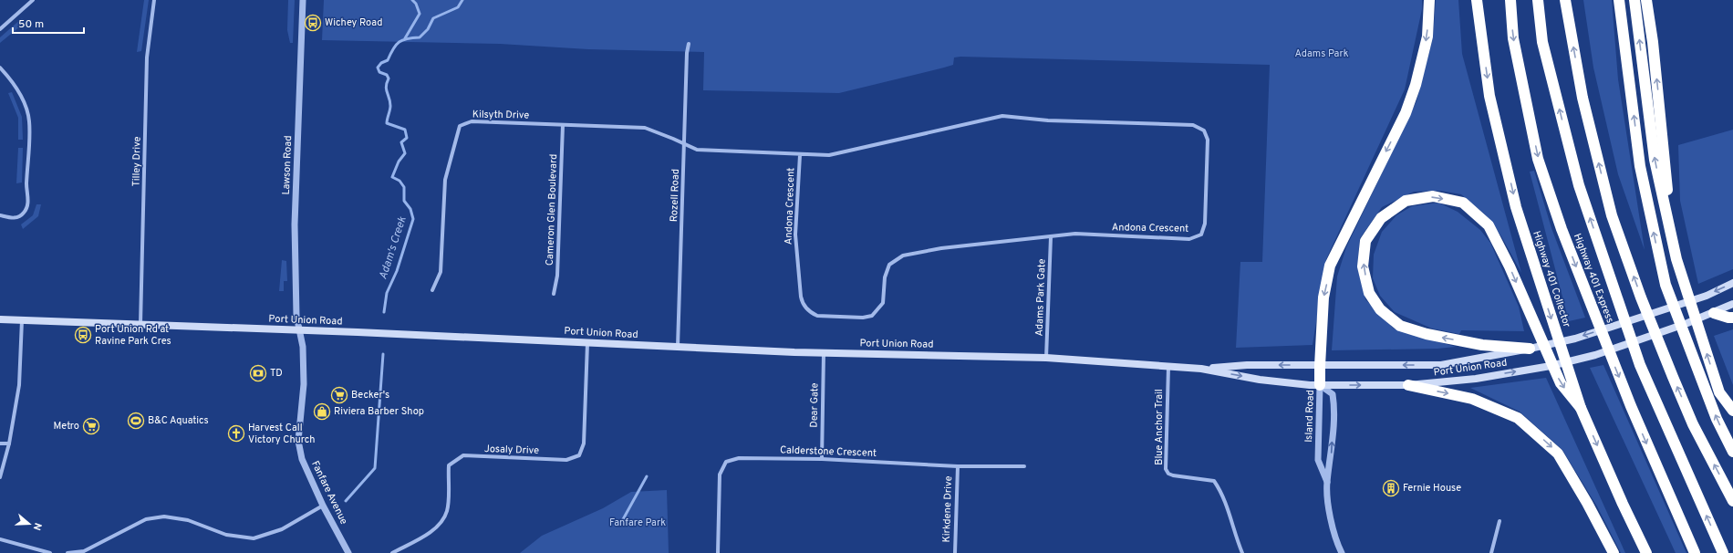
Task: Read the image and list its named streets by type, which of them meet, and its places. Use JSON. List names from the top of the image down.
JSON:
{
  "streets": {
    "highway": ["Highway 401 Express", "Highway 401 Collector"],
    "main road": ["Port Union Road"],
    "street": [
      "Kilsyth Drive",
      "Tilley Drive",
      "Lawson Road",
      "Rozell Road",
      "Andona Crescent",
      "Cameron Glen Boulevard",
      "Adams Park Gate",
      "Dear Gate",
      "Island Road",
      "Blue Anchor Trail",
      "Josaly Drive",
      "Calderstone Crescent",
      "Fanfare Avenue",
      "Kirkdene Drive"
    ]
  },
  "crossings": [
    ["Kilsyth Drive", "Rozell Road"],
    ["Kilsyth Drive", "Andona Crescent"],
    ["Kilsyth Drive", "Cameron Glen Boulevard"],
    ["Tilley Drive", "Port Union Road"],
    ["Lawson Road", "Port Union Road"],
    ["Lawson Road", "Fanfare Avenue"],
    ["Rozell Road", "Andona Crescent"],
    ["Rozell Road", "Port Union Road"],
    ["Andona Crescent", "Adams Park Gate"],
    ["Adams Park Gate", "Port Union Road"],
    ["Port Union Road", "Dear Gate"],
    ["Port Union Road", "Island Road"],
    ["Port Union Road", "Blue Anchor Trail"],
    ["Port Union Road", "Josaly Drive"],
    ["Port Union Road", "Fanfare Avenue"],
    ["Dear Gate", "Calderstone Crescent"],
    ["Calderstone Crescent", "Kirkdene Drive"]
  ],
  "water": ["Adam's Creek"],
  "parks": ["Adams Park", "Fanfare Park"],
  "places": {
    "bus stop": ["Wichey Road", "Port Union Rd at Ravine Park Cres"],
    "bank": ["TD"],
    "supermarket": ["Becker's", "Metro"],
    "shop": ["Riviera Barber Shop"],
    "sports": ["B&C Aquatics"],
    "church": ["Harvest Call Victory Church"],
    "building": ["Fernie House"]
  },
  "scale_bar": "50 m",
  "north": "right"
}
